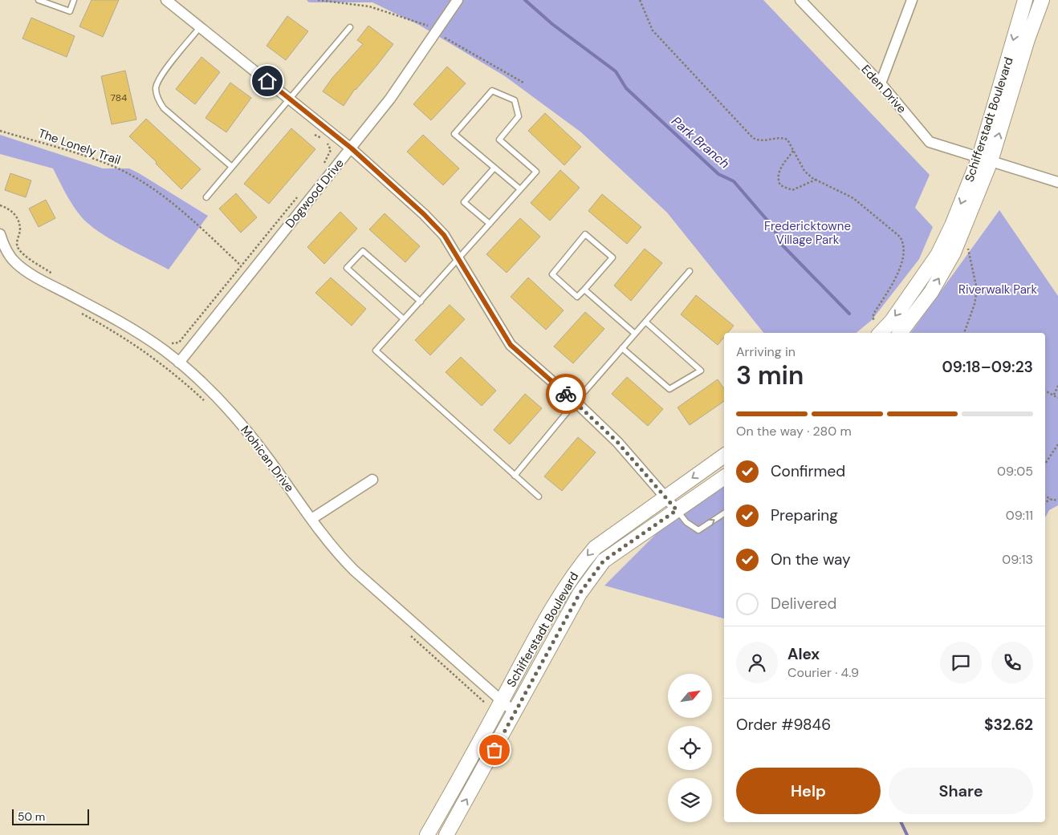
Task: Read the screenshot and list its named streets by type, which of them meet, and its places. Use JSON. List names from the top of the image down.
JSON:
{
  "streets": {
    "main road": ["Schifferstadt Boulevard"],
    "street": ["Eden Drive", "Dogwood Drive", "Mohican Drive"],
    "path": ["The Lonely Trail"]
  },
  "crossings": [
    ["Eden Drive", "Schifferstadt Boulevard"],
    ["Schifferstadt Boulevard", "Mohican Drive"],
    ["Dogwood Drive", "Mohican Drive"]
  ],
  "water": ["Park Branch"],
  "parks": ["Fredericktowne Village Park", "Riverwalk Park"],
  "house_numbers": ["784"],
  "scale_bar": "50 m",
  "north": "top right",
  "page": {
    "heading": ["3 min", "Arriving in", "09:18–09:23"],
    "panel": [
      "Alex",
      "Courier · 4.9",
      "Order #9846",
      "$32.62"
    ],
    "bar": "On the way · 280 m",
    "list": [
      ["Confirmed", "09:05"],
      ["Preparing", "09:11"],
      ["On the way", "09:13"],
      "Delivered"
    ],
    "buttons": ["Help", "Share"],
    "scale": "50 m"
  }
}
